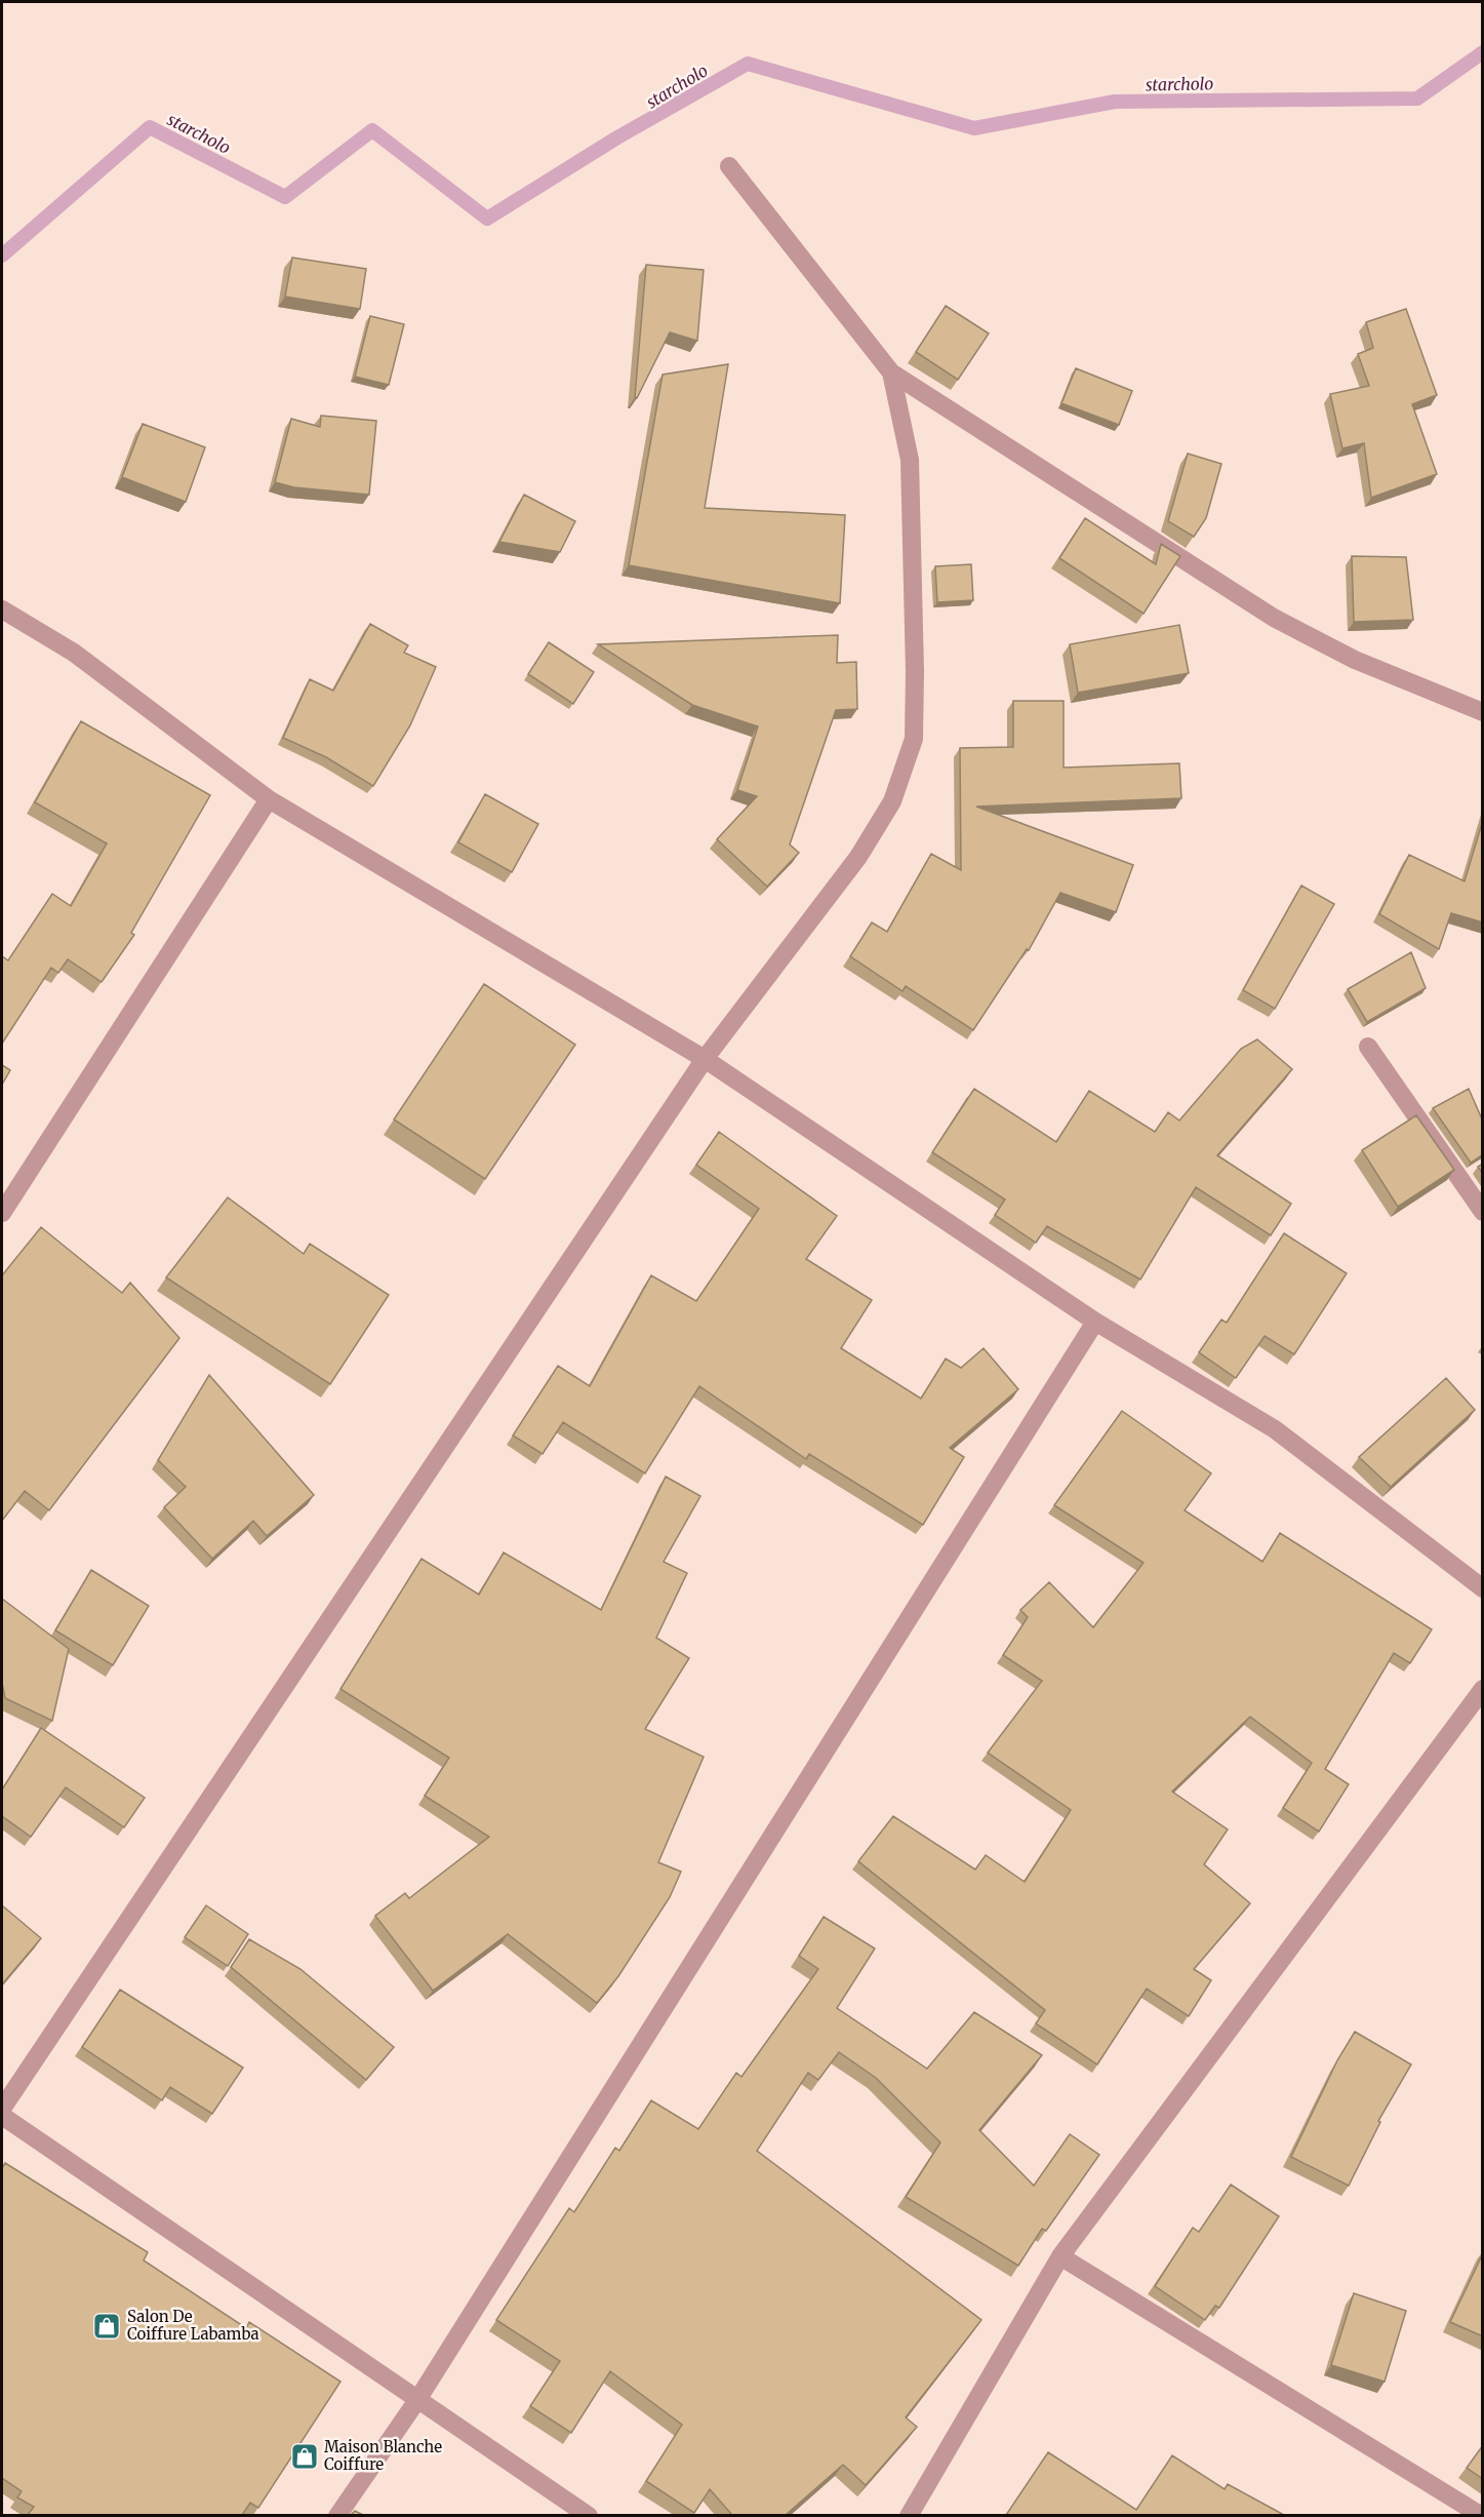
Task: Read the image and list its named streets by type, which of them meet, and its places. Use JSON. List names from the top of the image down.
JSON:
{
  "water": ["starcholo"],
  "places": {
    "shop": ["Salon De Coiffure Labamba", "Maison Blanche Coiffure"]
  }
}
